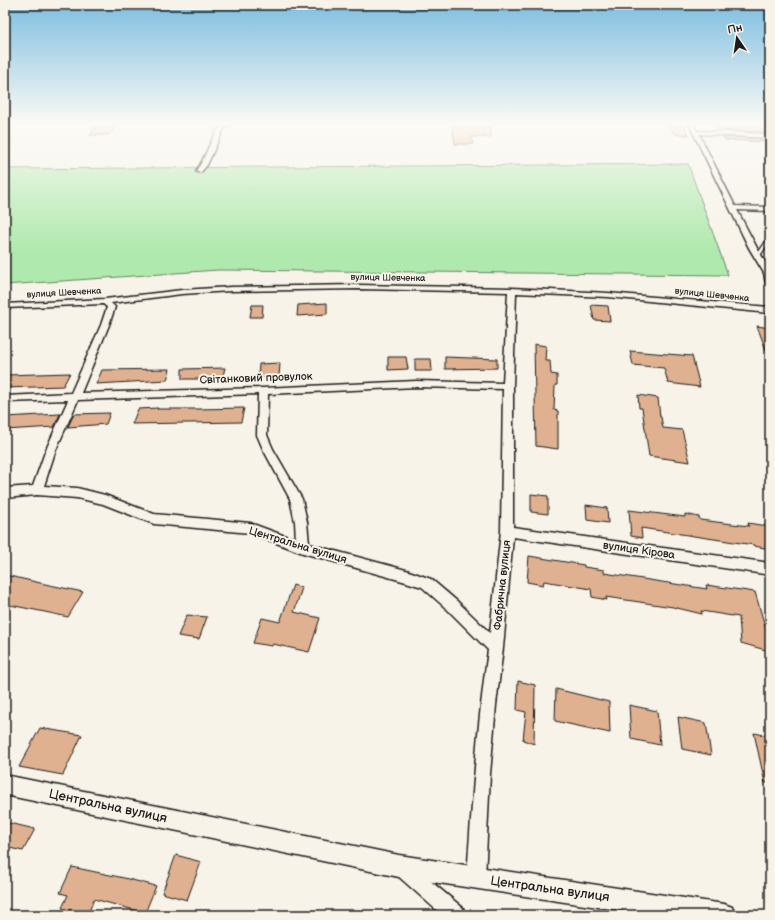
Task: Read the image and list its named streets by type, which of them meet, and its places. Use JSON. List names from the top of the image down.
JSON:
{
  "streets": {
    "street": [
      "вулиця Шевченка",
      "Світанковий провулок",
      "Центральна вулиця",
      "вулиця Кірова",
      "Фабрична вулиця"
    ]
  },
  "crossings": [
    ["вулиця Шевченка", "Фабрична вулиця"],
    ["Світанковий провулок", "Фабрична вулиця"],
    ["Центральна вулиця", "Фабрична вулиця"],
    ["вулиця Кірова", "Фабрична вулиця"]
  ],
  "north": "top"
}
